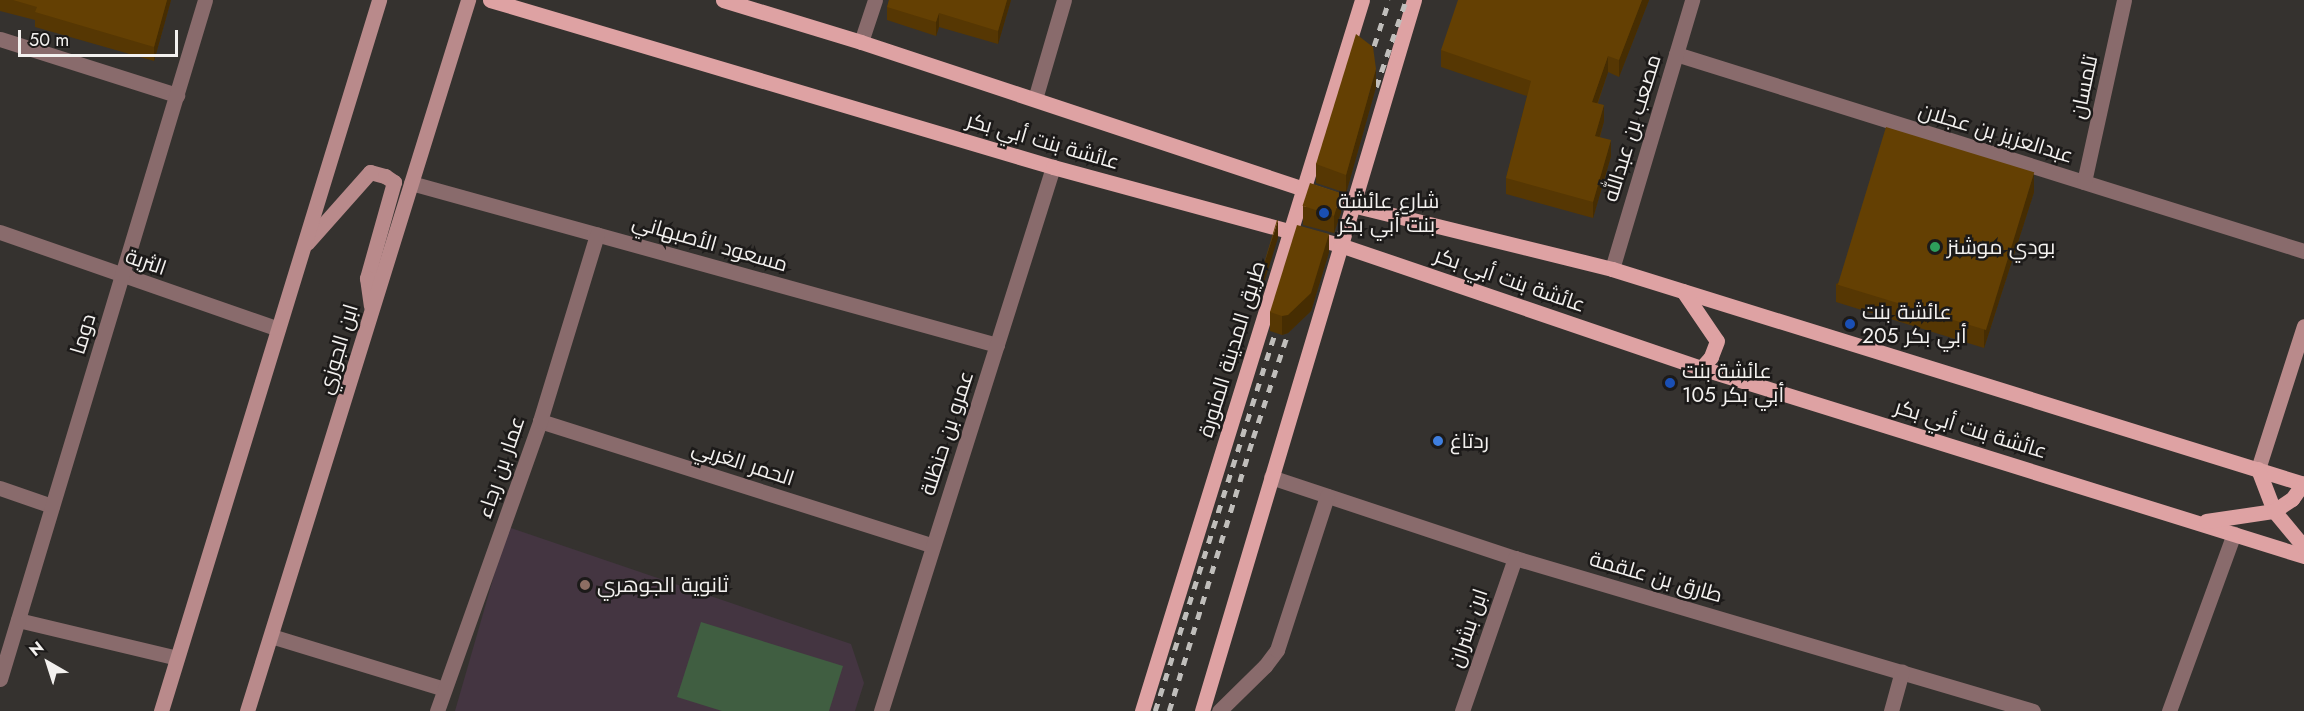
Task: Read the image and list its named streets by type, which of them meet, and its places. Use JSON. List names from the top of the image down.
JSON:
{
  "streets": {
    "main road": ["عائشة بنت أبي بكر", "طريق المدينة المنورة"],
    "street": [
      "تلمسان",
      "مصعب بن عبدالله",
      "عبدالعزيز بن عجلان",
      "مسعود الأصبهاني",
      "الثربة",
      "دوما",
      "ابن الجوزي",
      "عمرو بن حنظلة",
      "الحمر الغربي",
      "عمار بن رجاء",
      "طارق بن علقمة",
      "ابن بشران"
    ]
  },
  "crossings": [
    ["تلمسان", "عبدالعزيز بن عجلان"],
    ["مصعب بن عبدالله", "عبدالعزيز بن عجلان"],
    ["مصعب بن عبدالله", "عائشة بنت أبي بكر"],
    ["عائشة بنت أبي بكر", "طريق المدينة المنورة"],
    ["عائشة بنت أبي بكر", "عمرو بن حنظلة"],
    ["مسعود الأصبهاني", "ابن الجوزي"],
    ["مسعود الأصبهاني", "عمرو بن حنظلة"],
    ["مسعود الأصبهاني", "عمار بن رجاء"],
    ["الثربة", "دوما"],
    ["عمرو بن حنظلة", "الحمر الغربي"],
    ["الحمر الغربي", "عمار بن رجاء"],
    ["طارق بن علقمة", "ابن بشران"]
  ],
  "places": [
    "شارع عائشة بنت أبي بكر",
    "بودي موشنز",
    "عائشة بنت أبي بكر 205",
    "عائشة بنت أبي بكر 105",
    "ردتاغ",
    "ثانوية الجوهري"
  ],
  "scale_bar": "50 m",
  "north": "top left"
}
